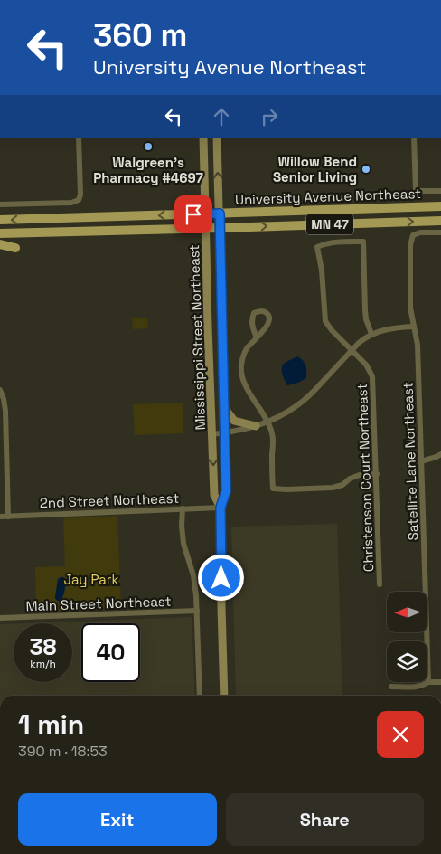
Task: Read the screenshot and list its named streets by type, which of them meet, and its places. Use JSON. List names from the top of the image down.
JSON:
{
  "streets": {
    "main road": ["University Avenue Northeast", "MN 47"],
    "street": [
      "Mississippi Street Northeast",
      "Satellite Lane Northeast",
      "Christenson Court Northeast",
      "2nd Street Northeast",
      "Main Street Northeast"
    ]
  },
  "crossings": [
    ["University Avenue Northeast", "Mississippi Street Northeast"],
    ["Mississippi Street Northeast", "2nd Street Northeast"]
  ],
  "parks": ["Jay Park"],
  "places": ["Walgreen's Pharmacy #4697", "Willow Bend Senior Living"],
  "north": "left",
  "page": {
    "turn": ["360 m", "University Avenue Northeast"],
    "speed": "38 km/h",
    "limit": "40",
    "heading": ["1 min", "390 m · 18:53"],
    "buttons": ["Exit", "Share"]
  }
}
